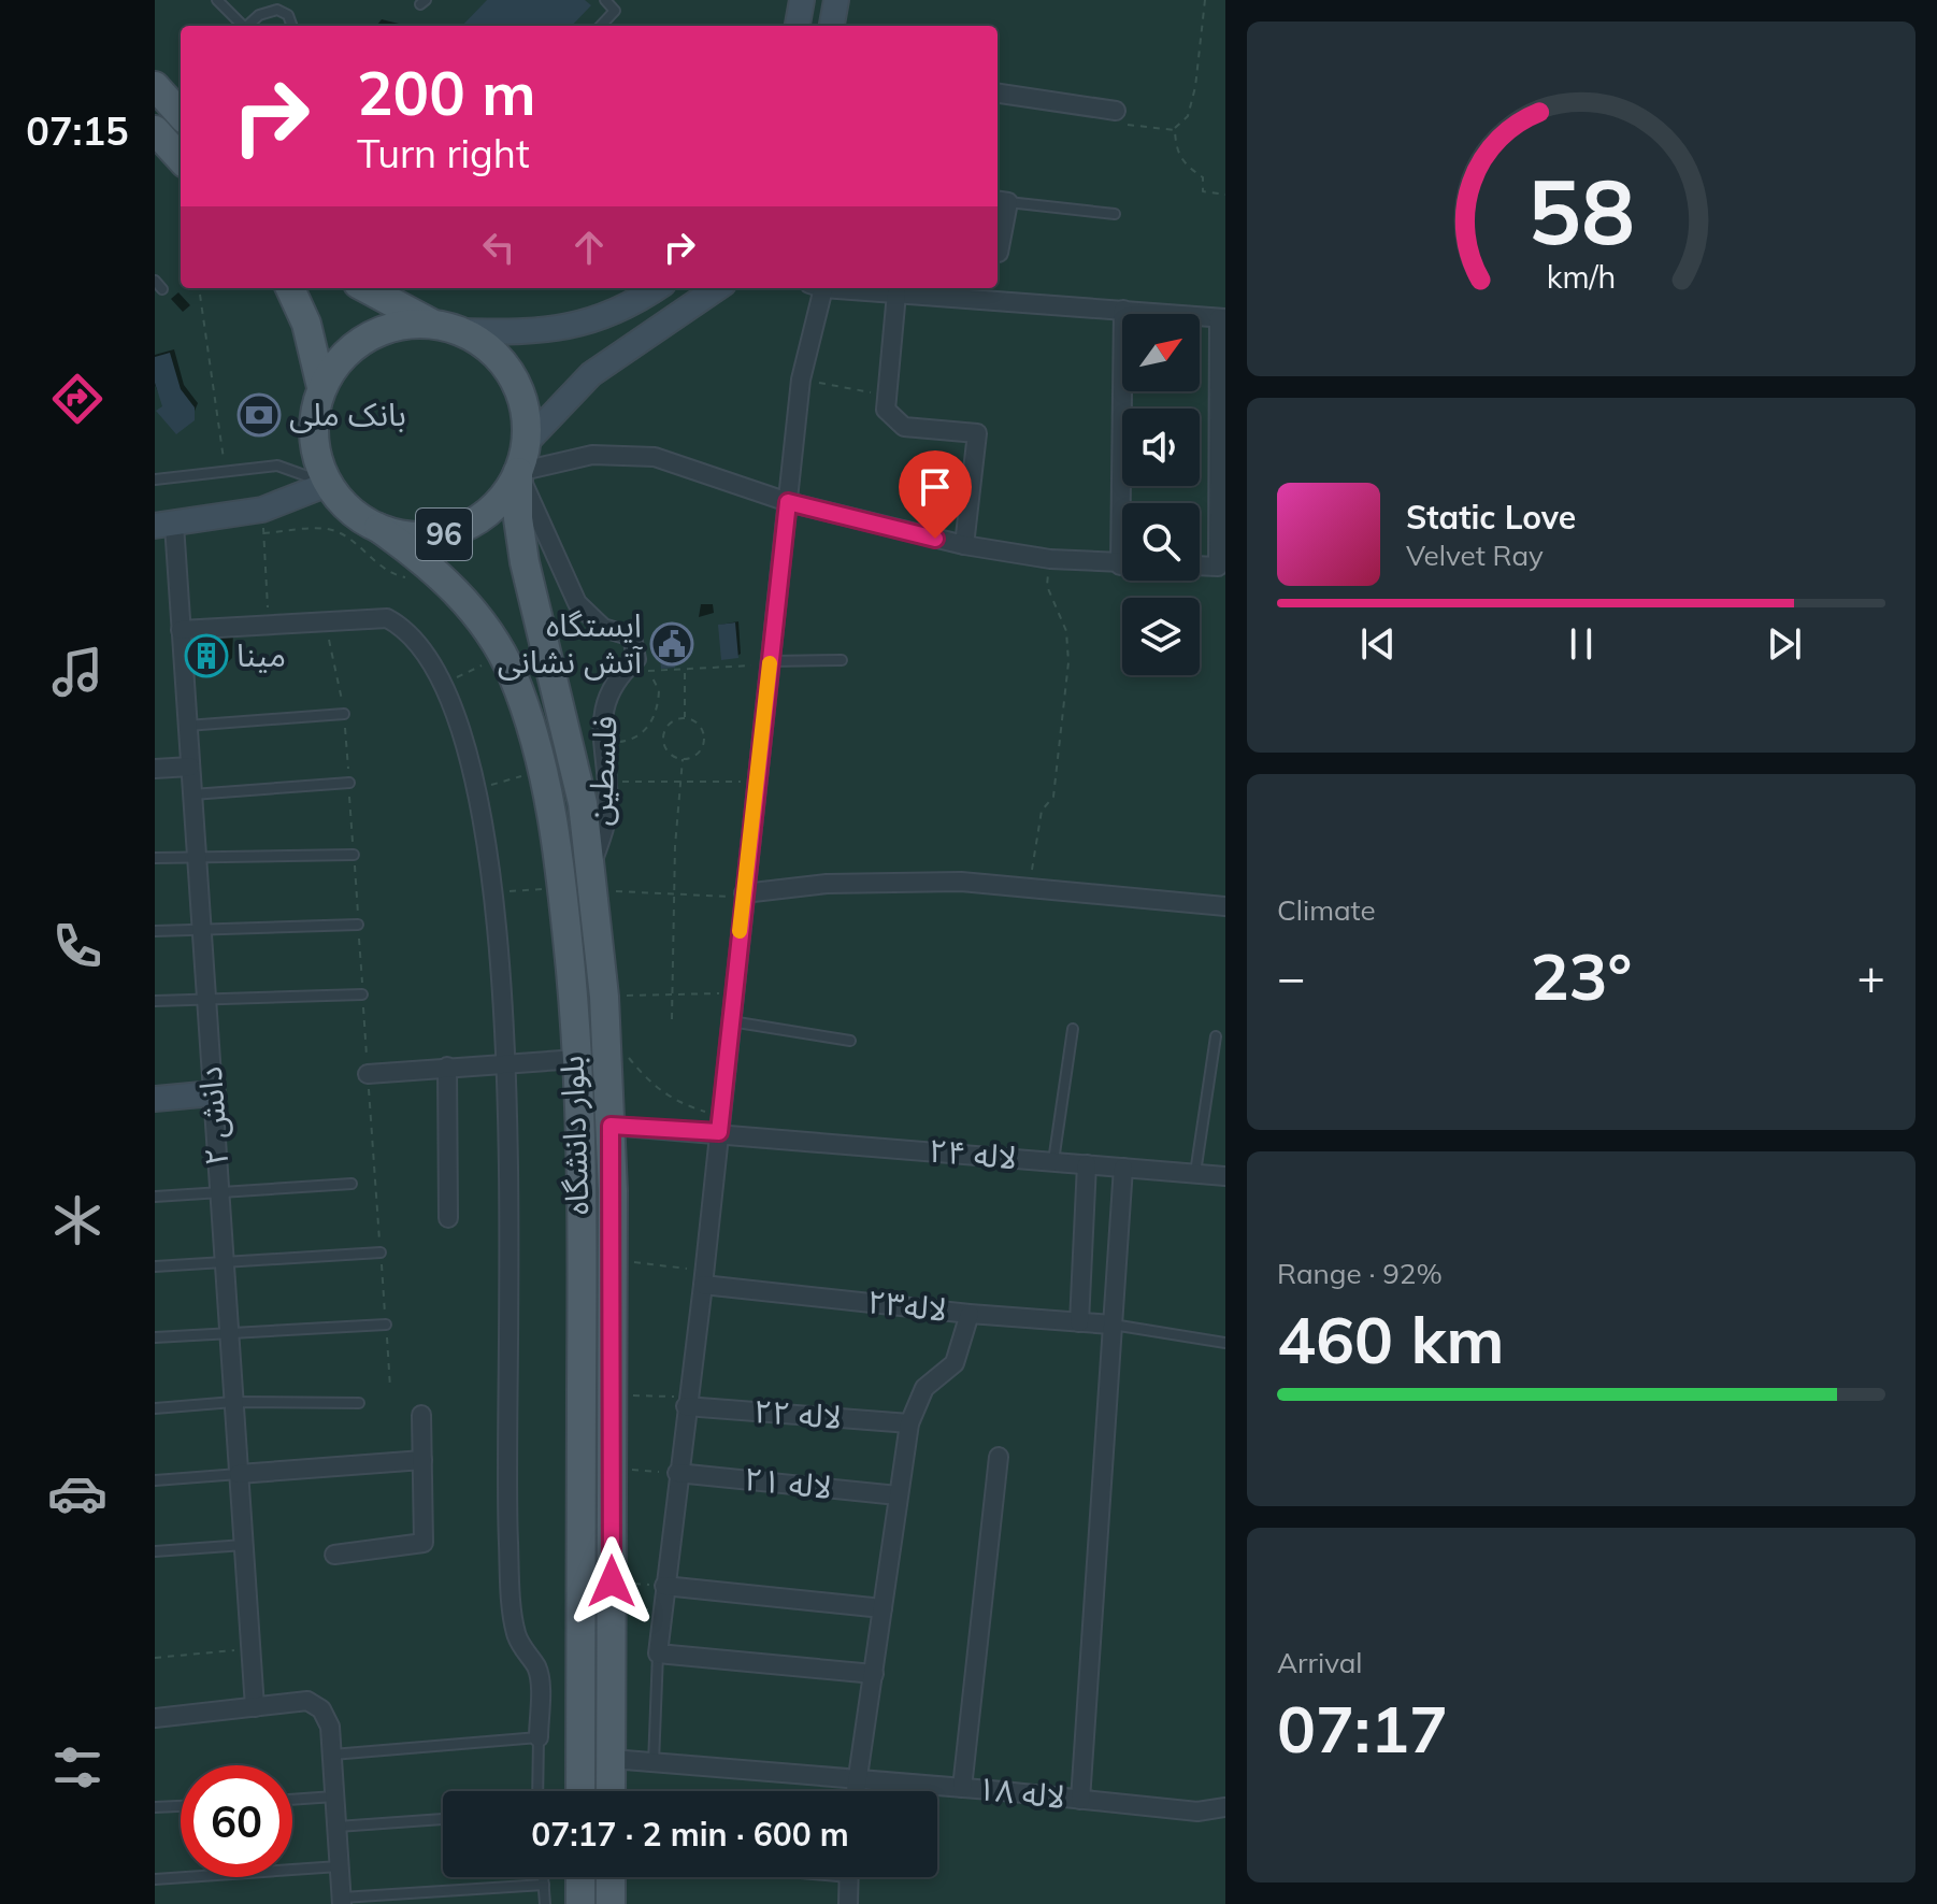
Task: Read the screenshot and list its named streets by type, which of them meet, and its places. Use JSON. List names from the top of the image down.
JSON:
{
  "streets": {
    "main road": ["96", "بلوار دانشگاه"],
    "street": [
      "فلسطین",
      "دانش ۲",
      "لاله ۲۴",
      "لاله۲۳",
      "لاله ۲۲",
      "لاله ۲۱",
      "لاله ۱۸"
    ]
  },
  "crossings": [
    ["96", "بلوار دانشگاه"],
    ["فلسطین", "بلوار دانشگاه"],
    ["بلوار دانشگاه", "لاله ۲۴"],
    ["بلوار دانشگاه", "لاله ۱۸"]
  ],
  "places": {
    "bank": ["بانک ملی"],
    "public building": ["ایستگاه آتش نشانی"],
    "building": ["مینا"]
  },
  "north": "top right",
  "page": {
    "tabs": "07:15",
    "turn": ["200 m", "Turn right"],
    "song": ["Static Love", "Velvet Ray"],
    "tile": [
      "Climate",
      ["Range · 92%", "460 km"],
      ["Arrival", "07:17"]
    ],
    "heat": ["−", "23°", "+"],
    "limit": "60",
    "trip": "07:17 · 2 min · 600 m",
    "gauge": ["58", "km/h"]
  }
}
